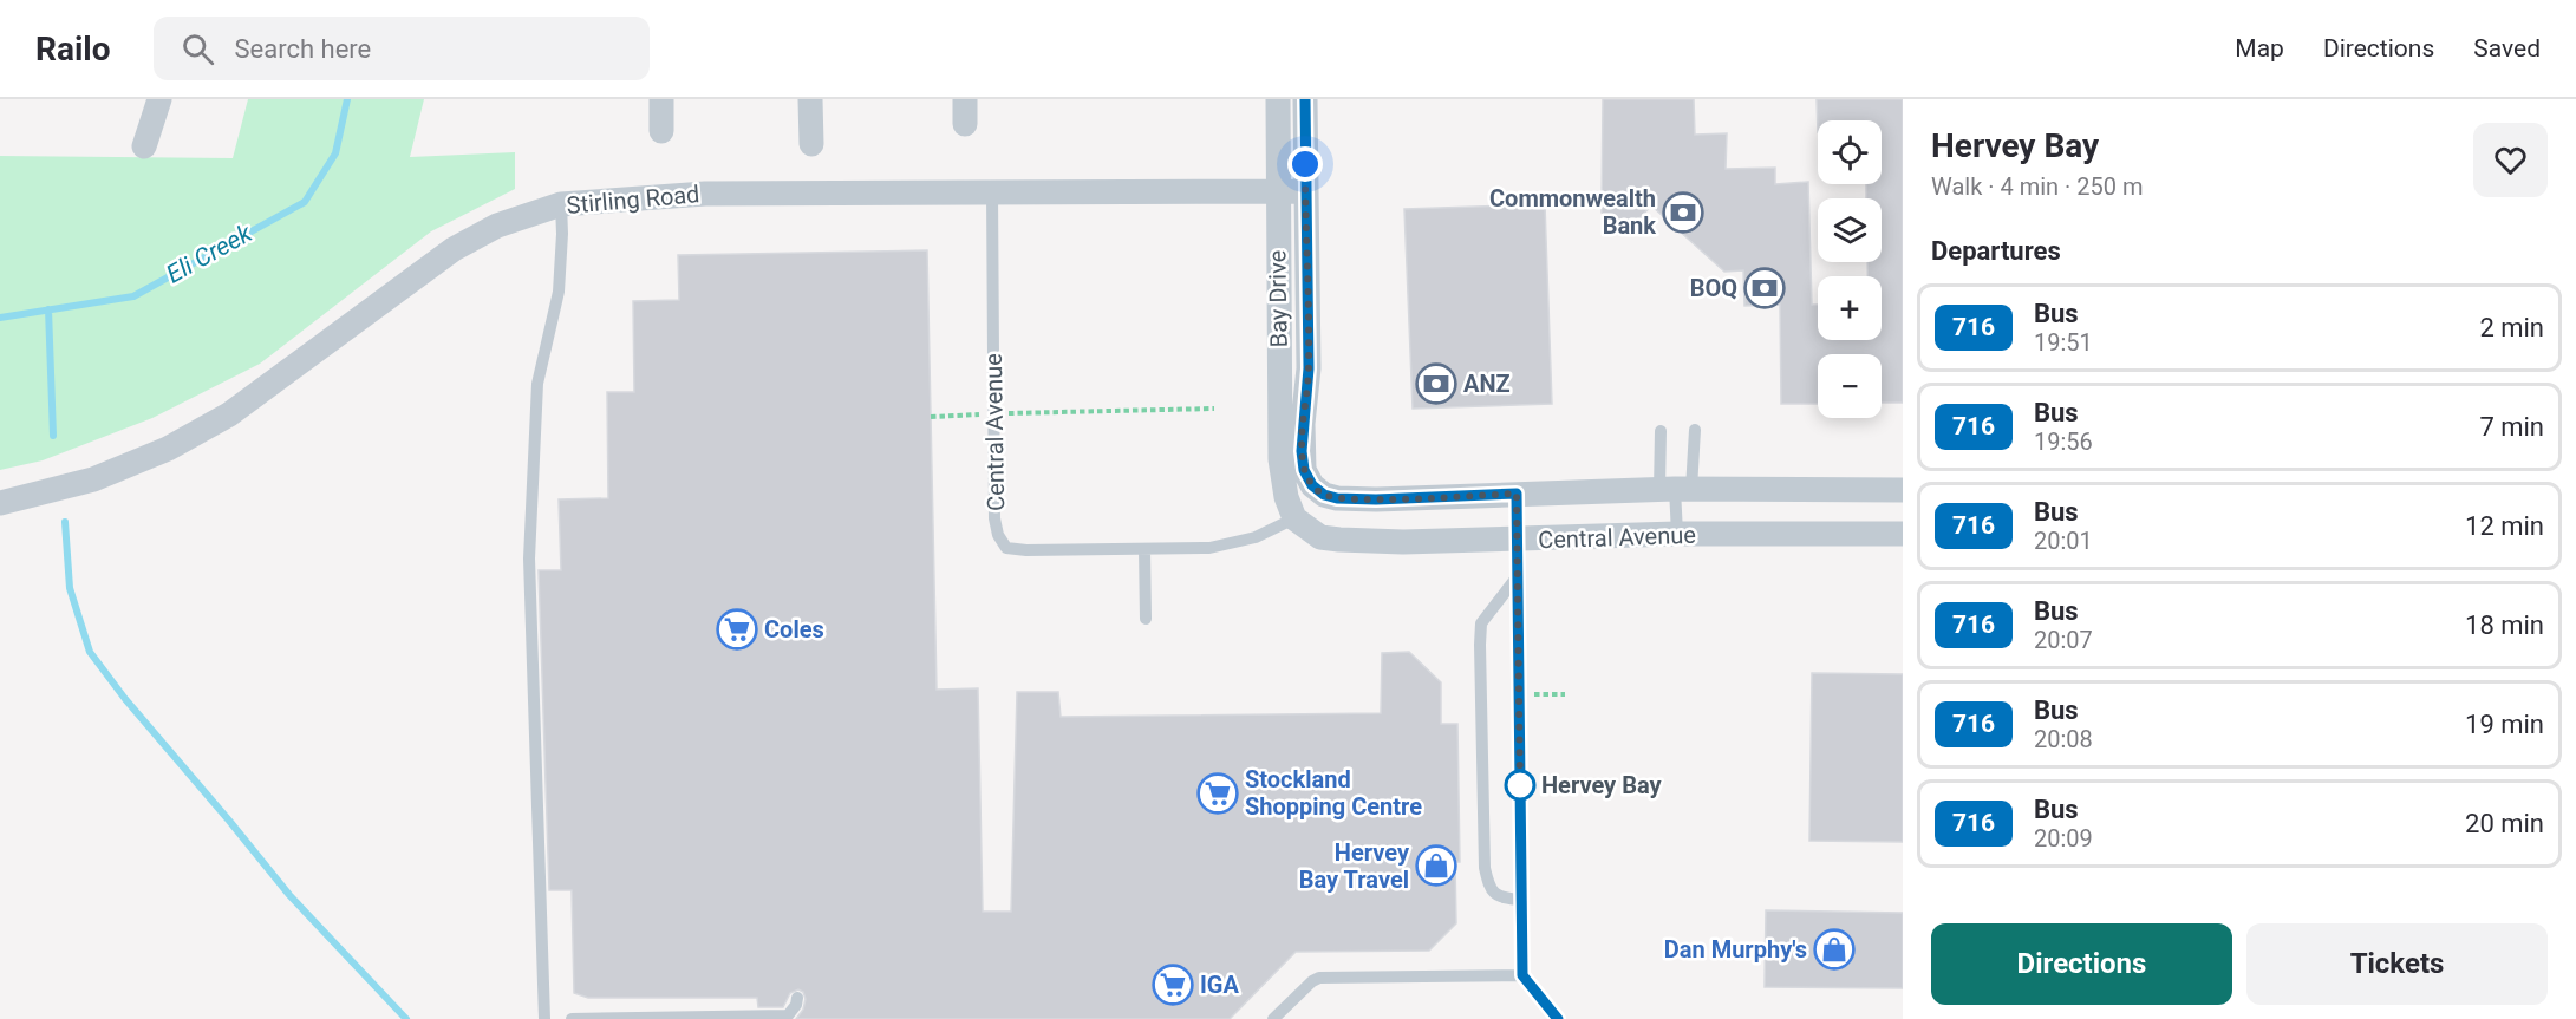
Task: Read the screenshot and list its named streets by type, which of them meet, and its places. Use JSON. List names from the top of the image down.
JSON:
{
  "streets": {
    "street": ["Stirling Road", "Bay Drive", "Central Avenue"]
  },
  "crossings": [
    ["Stirling Road", "Bay Drive"],
    ["Stirling Road", "Central Avenue"],
    ["Bay Drive", "Central Avenue"]
  ],
  "water": ["Eli Creek"],
  "places": {
    "bank": ["Commonwealth Bank", "BOQ", "ANZ"],
    "supermarket": ["Coles", "Stockland Shopping Centre", "IGA"],
    "other": ["Hervey Bay"],
    "shop": ["Hervey Bay Travel", "Dan Murphy's"]
  },
  "lines": ["bus line 716"],
  "page": {
    "header": "Railo",
    "search": "Search here",
    "nav": ["Map", "Directions", "Saved"],
    "heading": [
      ["Hervey Bay", "Walk · 4 min · 250 m"],
      "Departures"
    ],
    "map_buttons": ["+", "−"],
    "list": [
      {
        "mark": "716",
        "name": "Bus",
        "note": "19:51",
        "value": "2 min"
      },
      {
        "mark": "716",
        "name": "Bus",
        "note": "19:56",
        "value": "7 min"
      },
      {
        "mark": "716",
        "name": "Bus",
        "note": "20:01",
        "value": "12 min"
      },
      {
        "mark": "716",
        "name": "Bus",
        "note": "20:07",
        "value": "18 min"
      },
      {
        "mark": "716",
        "name": "Bus",
        "note": "20:08",
        "value": "19 min"
      },
      {
        "mark": "716",
        "name": "Bus",
        "note": "20:09",
        "value": "20 min"
      }
    ],
    "buttons": ["Directions", "Tickets"]
  }
}
